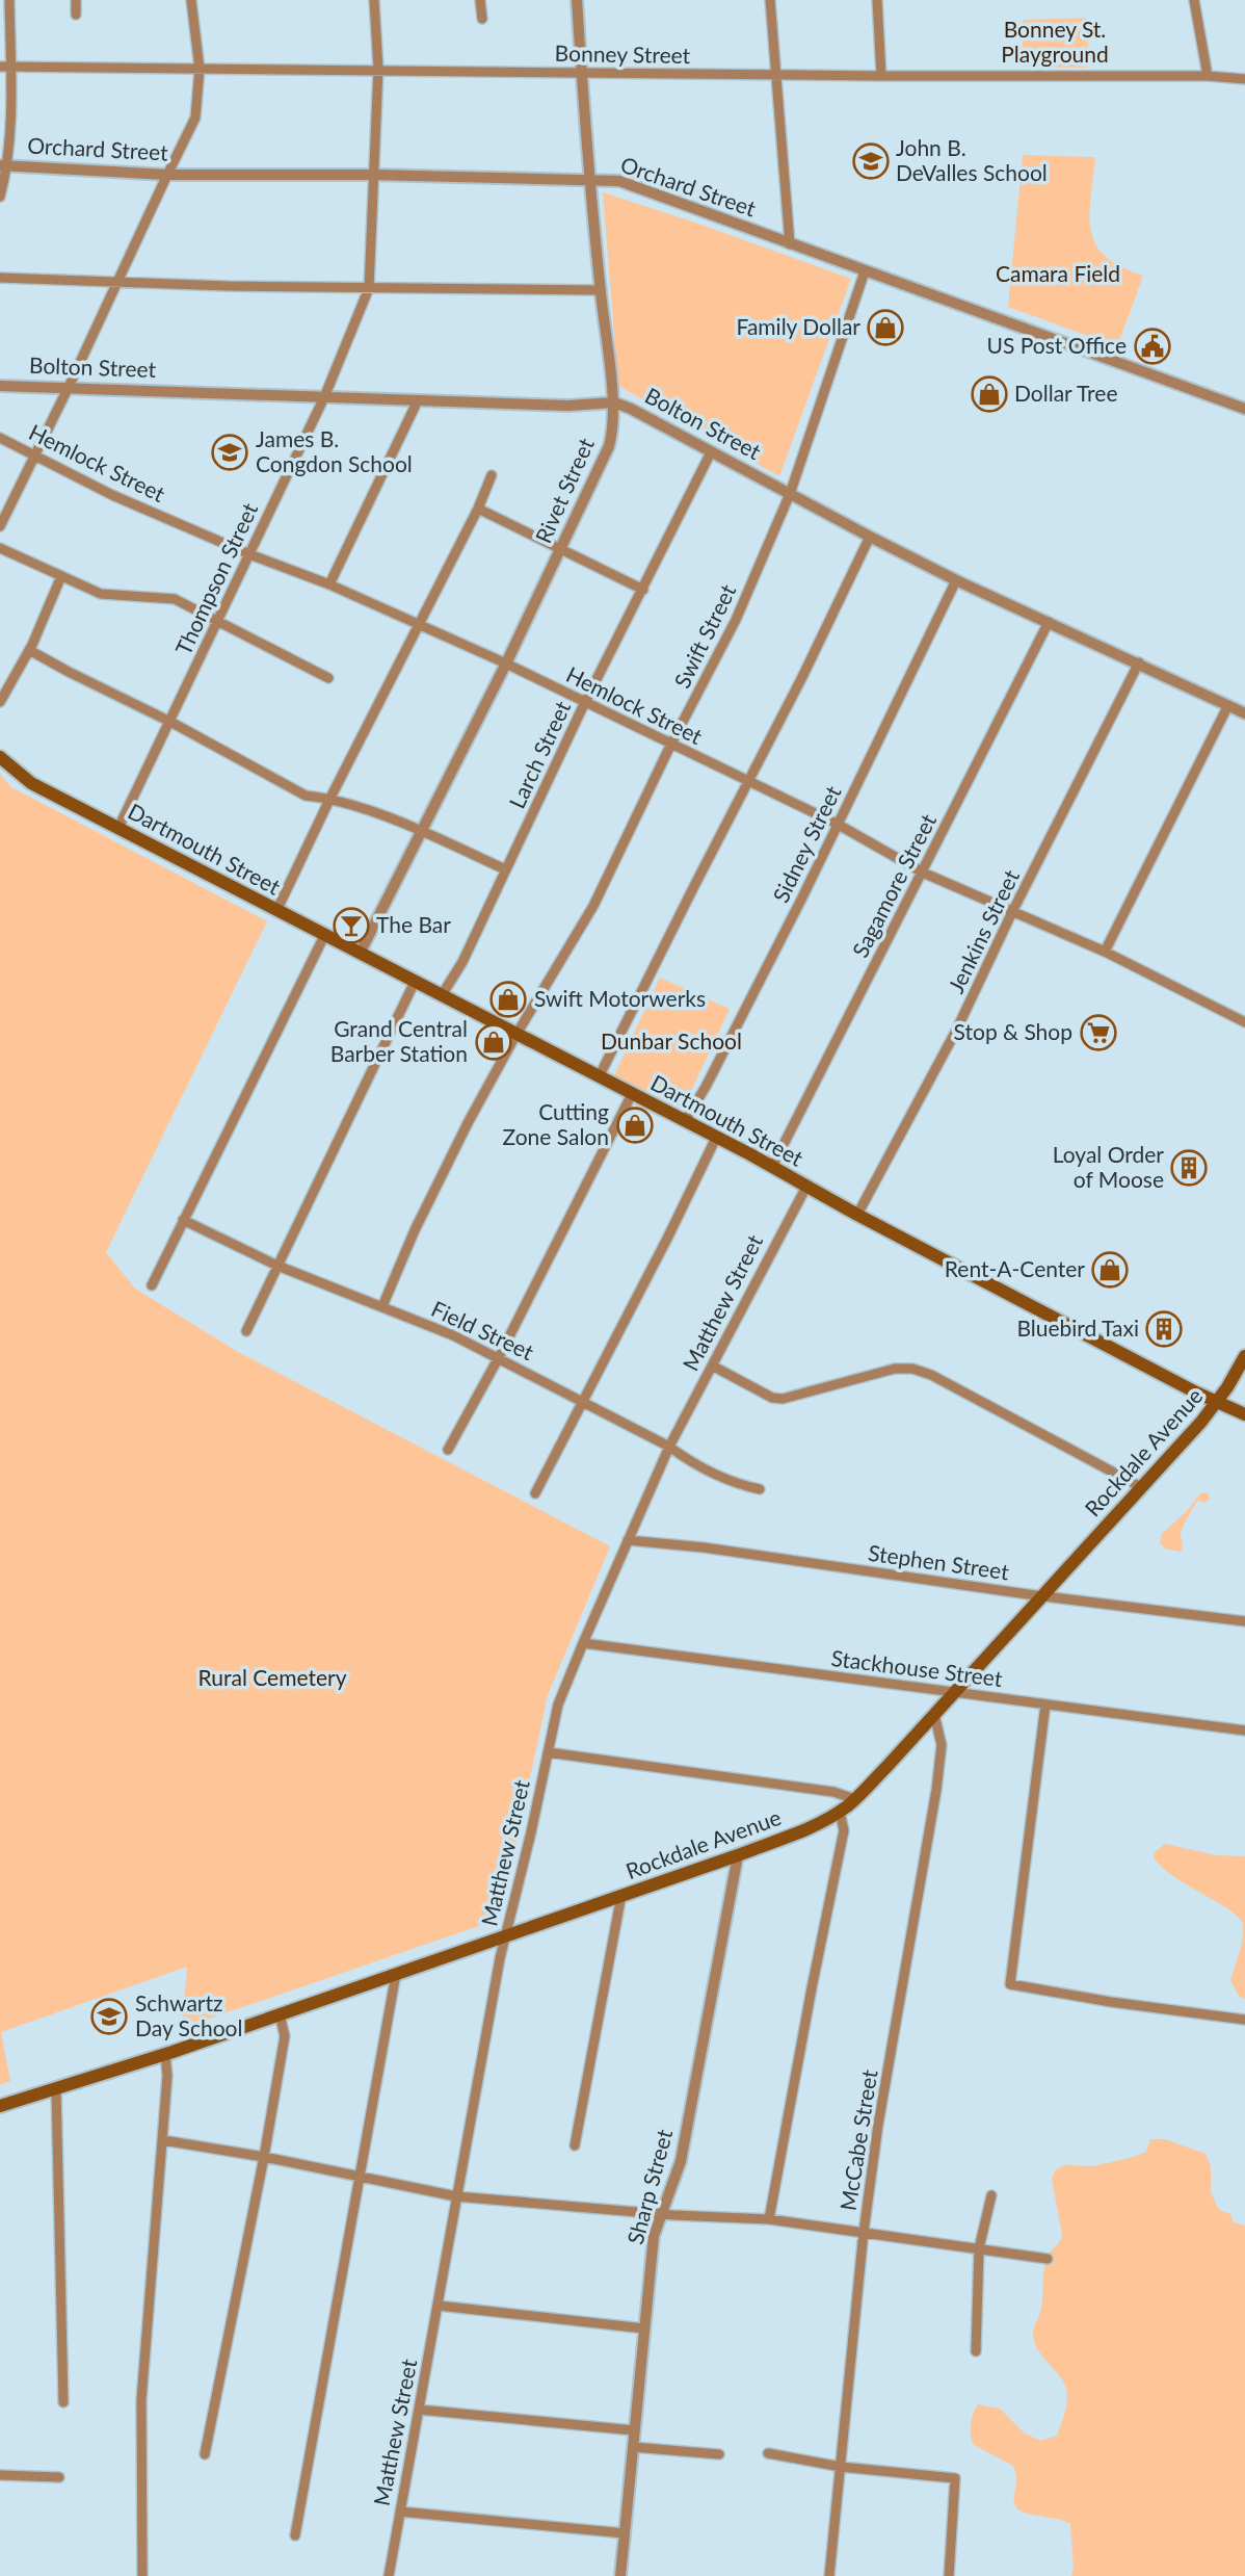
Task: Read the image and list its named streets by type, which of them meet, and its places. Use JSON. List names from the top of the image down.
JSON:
{
  "streets": {
    "main road": ["Dartmouth Street", "Rockdale Avenue"],
    "street": [
      "Bonney Street",
      "Orchard Street",
      "Bolton Street",
      "Hemlock Street",
      "Rivet Street",
      "Thompson Street",
      "Swift Street",
      "Larch Street",
      "Sidney Street",
      "Sagamore Street",
      "Jenkins Street",
      "Matthew Street",
      "Field Street",
      "Stephen Street",
      "Stackhouse Street",
      "McCabe Street",
      "Sharp Street"
    ]
  },
  "crossings": [
    ["Bonney Street", "Rivet Street"],
    ["Bonney Street", "Thompson Street"],
    ["Orchard Street", "Rivet Street"],
    ["Orchard Street", "Thompson Street"],
    ["Orchard Street", "Swift Street"],
    ["Bolton Street", "Rivet Street"],
    ["Bolton Street", "Thompson Street"],
    ["Bolton Street", "Swift Street"],
    ["Bolton Street", "Larch Street"],
    ["Bolton Street", "Sidney Street"],
    ["Bolton Street", "Sagamore Street"],
    ["Bolton Street", "Jenkins Street"],
    ["Hemlock Street", "Rivet Street"],
    ["Hemlock Street", "Thompson Street"],
    ["Hemlock Street", "Swift Street"],
    ["Hemlock Street", "Larch Street"],
    ["Hemlock Street", "Sidney Street"],
    ["Hemlock Street", "Sagamore Street"],
    ["Hemlock Street", "Jenkins Street"],
    ["Rivet Street", "Dartmouth Street"],
    ["Thompson Street", "Dartmouth Street"],
    ["Swift Street", "Dartmouth Street"],
    ["Swift Street", "Field Street"],
    ["Larch Street", "Dartmouth Street"],
    ["Sidney Street", "Dartmouth Street"],
    ["Dartmouth Street", "Sagamore Street"],
    ["Dartmouth Street", "Jenkins Street"],
    ["Dartmouth Street", "Matthew Street"],
    ["Dartmouth Street", "Rockdale Avenue"],
    ["Matthew Street", "Field Street"],
    ["Matthew Street", "Rockdale Avenue"],
    ["Matthew Street", "Stephen Street"],
    ["Matthew Street", "Stackhouse Street"],
    ["Rockdale Avenue", "Stephen Street"],
    ["Rockdale Avenue", "Stackhouse Street"],
    ["Rockdale Avenue", "McCabe Street"],
    ["Rockdale Avenue", "Sharp Street"]
  ],
  "parks": [
    "Bonney St. Playground",
    "Camara Field",
    "Dunbar School",
    "Rural Cemetery"
  ],
  "places": {
    "school or university": ["John B. DeValles School", "James B. Congdon School", "Schwartz Day School"],
    "shop": [
      "Family Dollar",
      "Dollar Tree",
      "Swift Motorwerks",
      "Grand Central Barber Station",
      "Cutting Zone Salon",
      "Rent-A-Center"
    ],
    "public building": ["US Post Office"],
    "bar": ["The Bar"],
    "supermarket": ["Stop & Shop"],
    "building": ["Loyal Order of Moose", "Bluebird Taxi"]
  }
}
